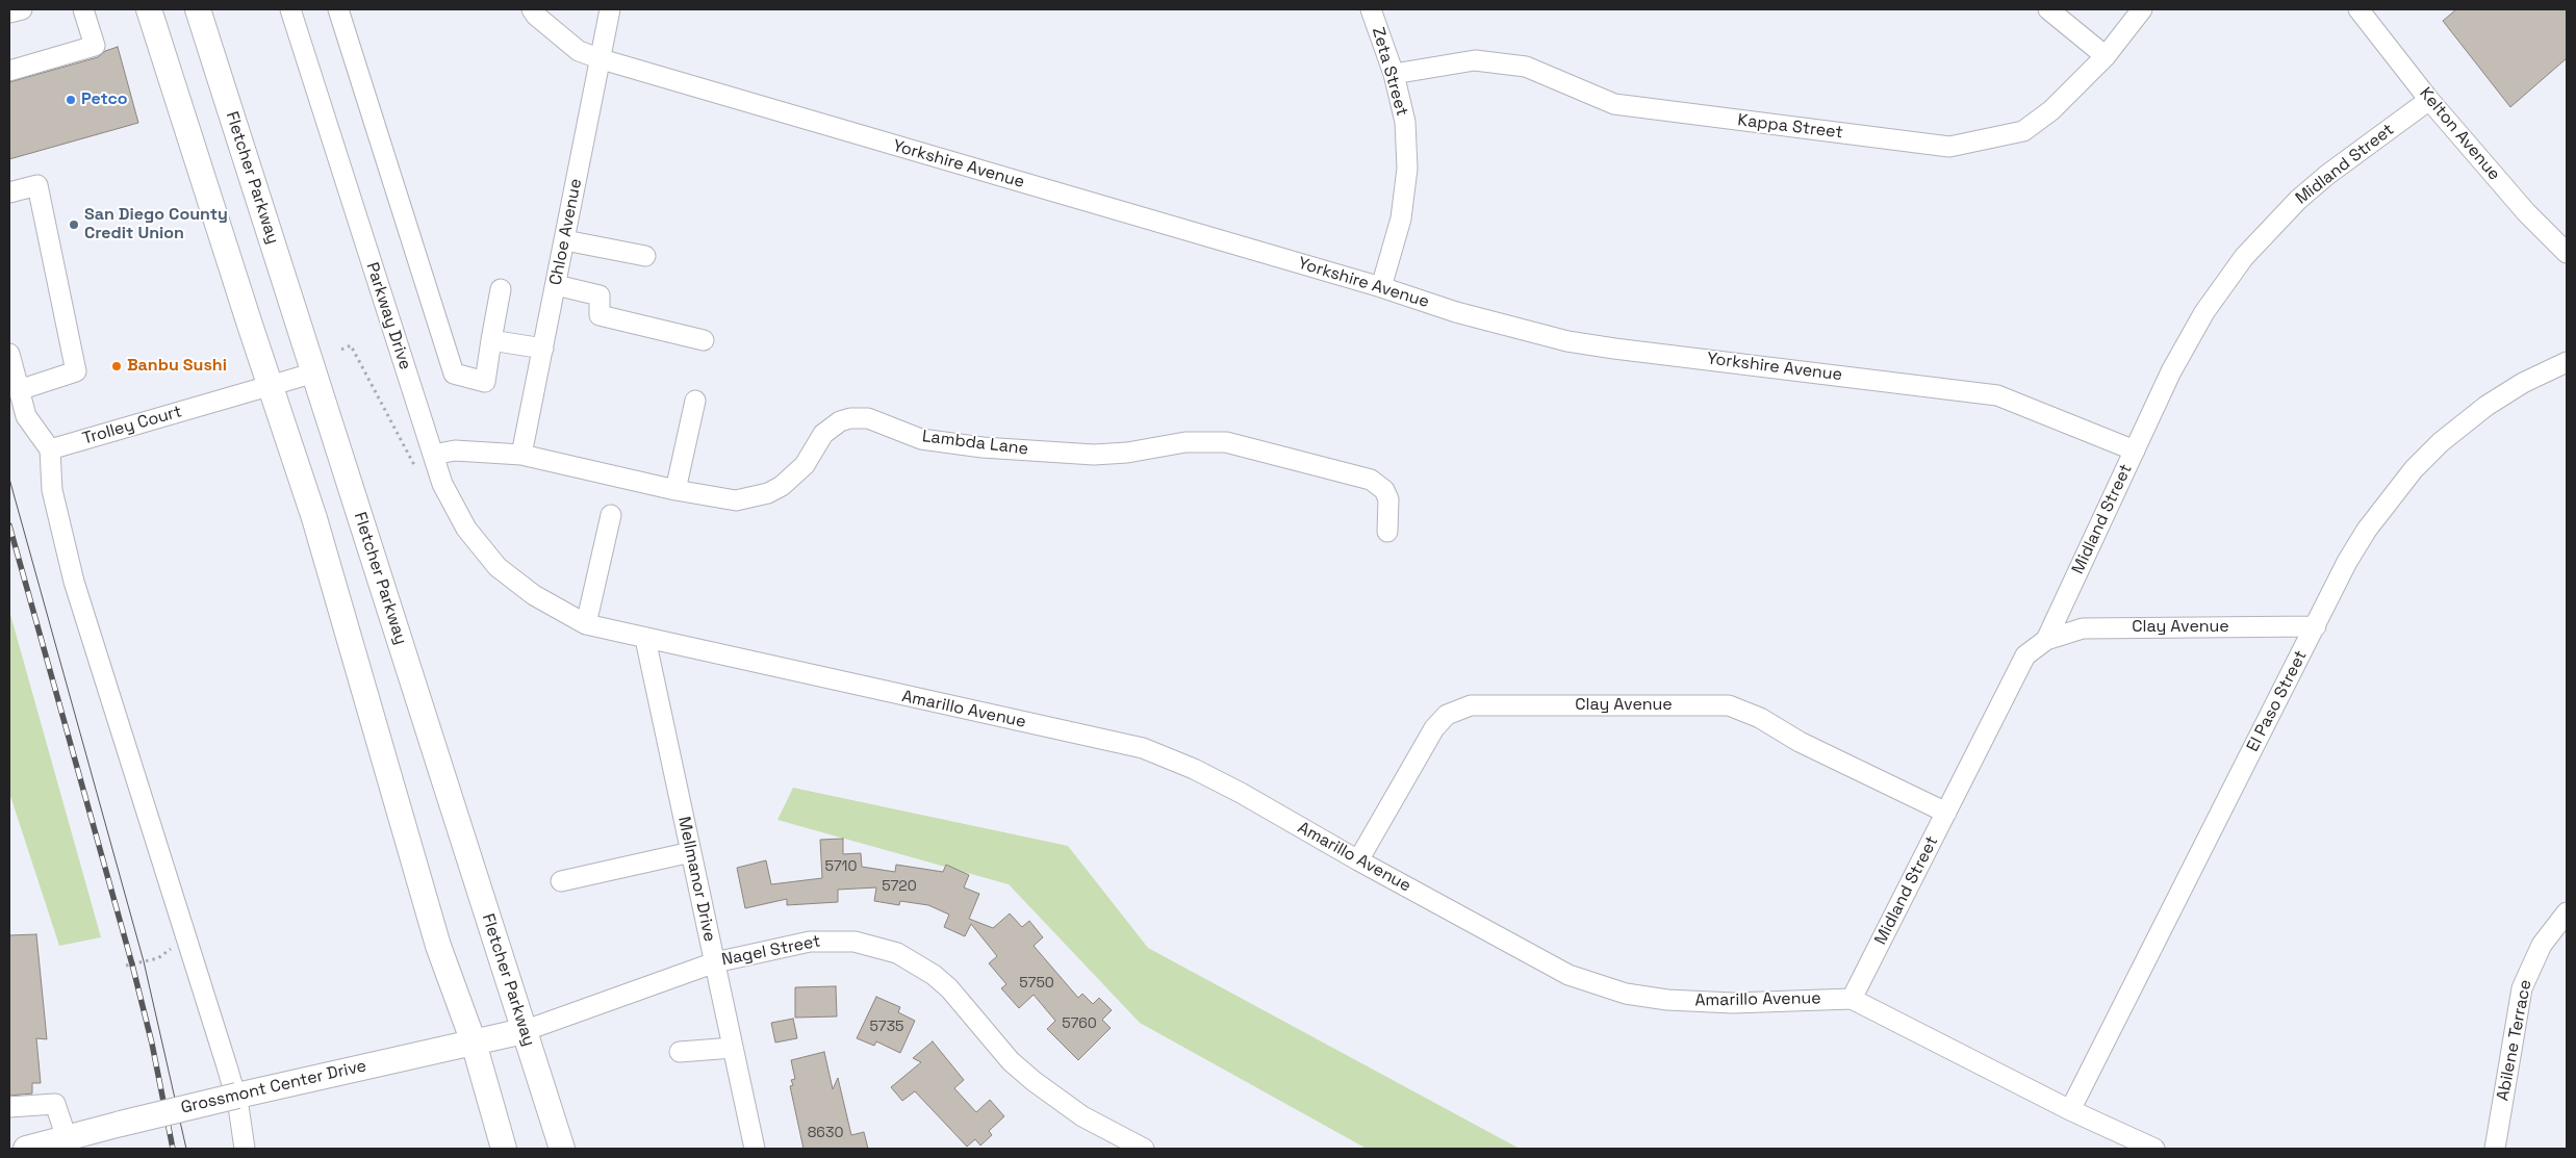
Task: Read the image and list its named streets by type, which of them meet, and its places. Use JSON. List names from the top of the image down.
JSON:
{
  "streets": {
    "main road": ["Fletcher Parkway", "Grossmont Center Drive"],
    "street": [
      "Zeta Street",
      "Kappa Street",
      "Kelton Avenue",
      "Yorkshire Avenue",
      "Midland Street",
      "Chloe Avenue",
      "Parkway Drive",
      "Trolley Court",
      "Lambda Lane",
      "Clay Avenue",
      "El Paso Street",
      "Amarillo Avenue",
      "Mellmanor Drive",
      "Nagel Street",
      "Abilene Terrace"
    ]
  },
  "crossings": [
    ["Zeta Street", "Kappa Street"],
    ["Zeta Street", "Yorkshire Avenue"],
    ["Kelton Avenue", "Midland Street"],
    ["Yorkshire Avenue", "Midland Street"],
    ["Yorkshire Avenue", "Chloe Avenue"],
    ["Midland Street", "Clay Avenue"],
    ["Midland Street", "Amarillo Avenue"],
    ["Fletcher Parkway", "Trolley Court"],
    ["Fletcher Parkway", "Nagel Street"],
    ["Fletcher Parkway", "Grossmont Center Drive"],
    ["Chloe Avenue", "Lambda Lane"],
    ["Parkway Drive", "Lambda Lane"],
    ["Parkway Drive", "Amarillo Avenue"],
    ["Clay Avenue", "El Paso Street"],
    ["Clay Avenue", "Amarillo Avenue"],
    ["El Paso Street", "Amarillo Avenue"],
    ["Amarillo Avenue", "Mellmanor Drive"],
    ["Mellmanor Drive", "Nagel Street"],
    ["Nagel Street", "Grossmont Center Drive"]
  ],
  "places": ["Petco", "San Diego County Credit Union", "Banbu Sushi"],
  "house_numbers": [
    "5710",
    "5720",
    "5750",
    "5760",
    "5735",
    "8630"
  ]
}
